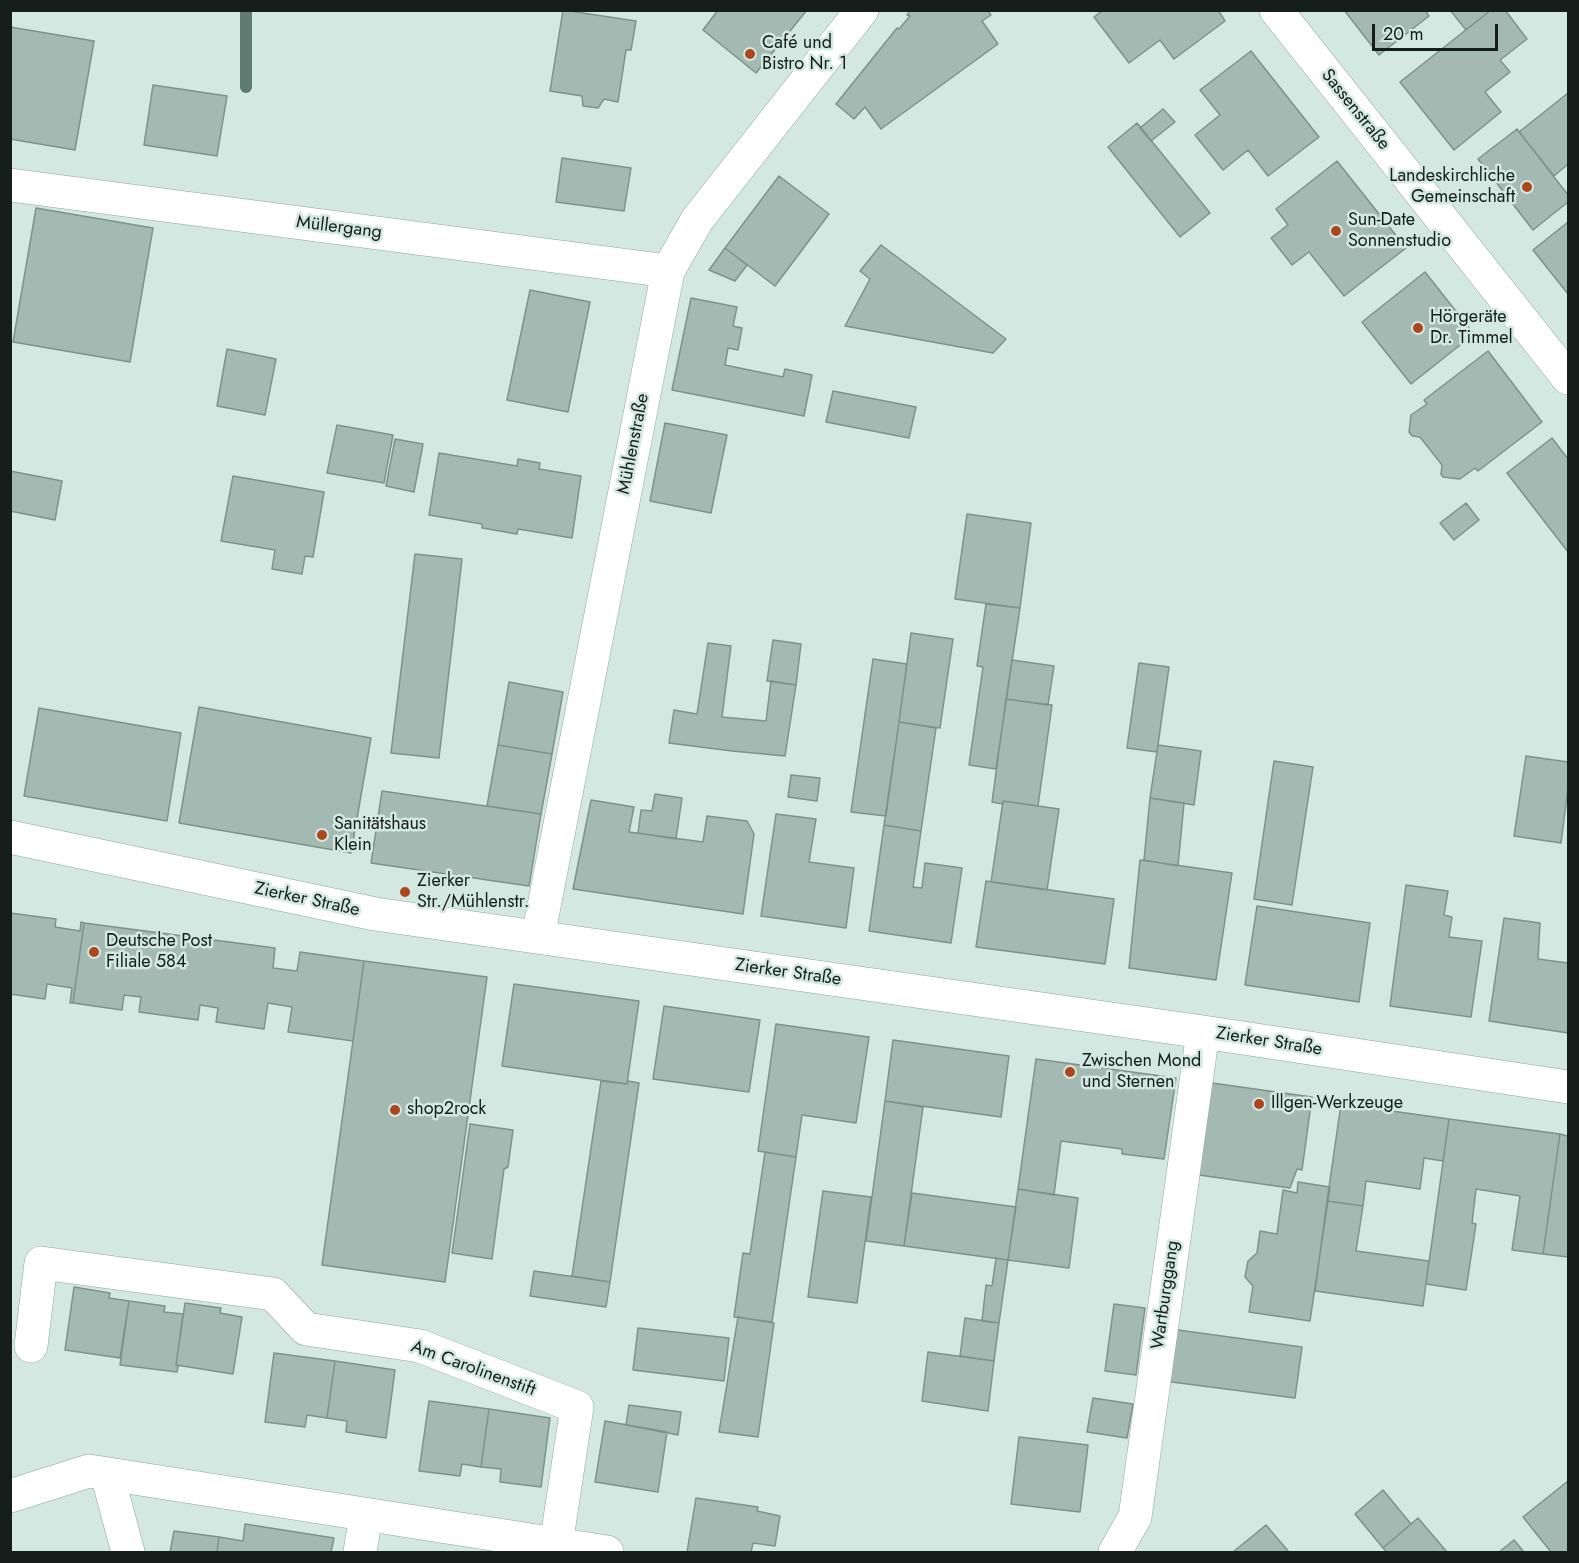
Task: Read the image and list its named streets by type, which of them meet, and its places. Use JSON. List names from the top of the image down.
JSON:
{
  "streets": {
    "street": [
      "Sassenstraße",
      "Müllergang",
      "Mühlenstraße",
      "Zierker Straße",
      "Wartburggang",
      "Am Carolinenstift"
    ]
  },
  "crossings": [
    ["Müllergang", "Mühlenstraße"],
    ["Mühlenstraße", "Zierker Straße"],
    ["Zierker Straße", "Wartburggang"]
  ],
  "places": [
    "Café und Bistro Nr. 1",
    "Landeskirchliche Gemeinschaft",
    "Sun-Date Sonnenstudio",
    "Hörgeräte Dr. Timmel",
    "Sanitätshaus Klein",
    "Zierker Str./Mühlenstr.",
    "Deutsche Post Filiale 584",
    "Zwischen Mond und Sternen",
    "Illgen-Werkzeuge",
    "shop2rock"
  ],
  "scale_bar": "20 m"
}
